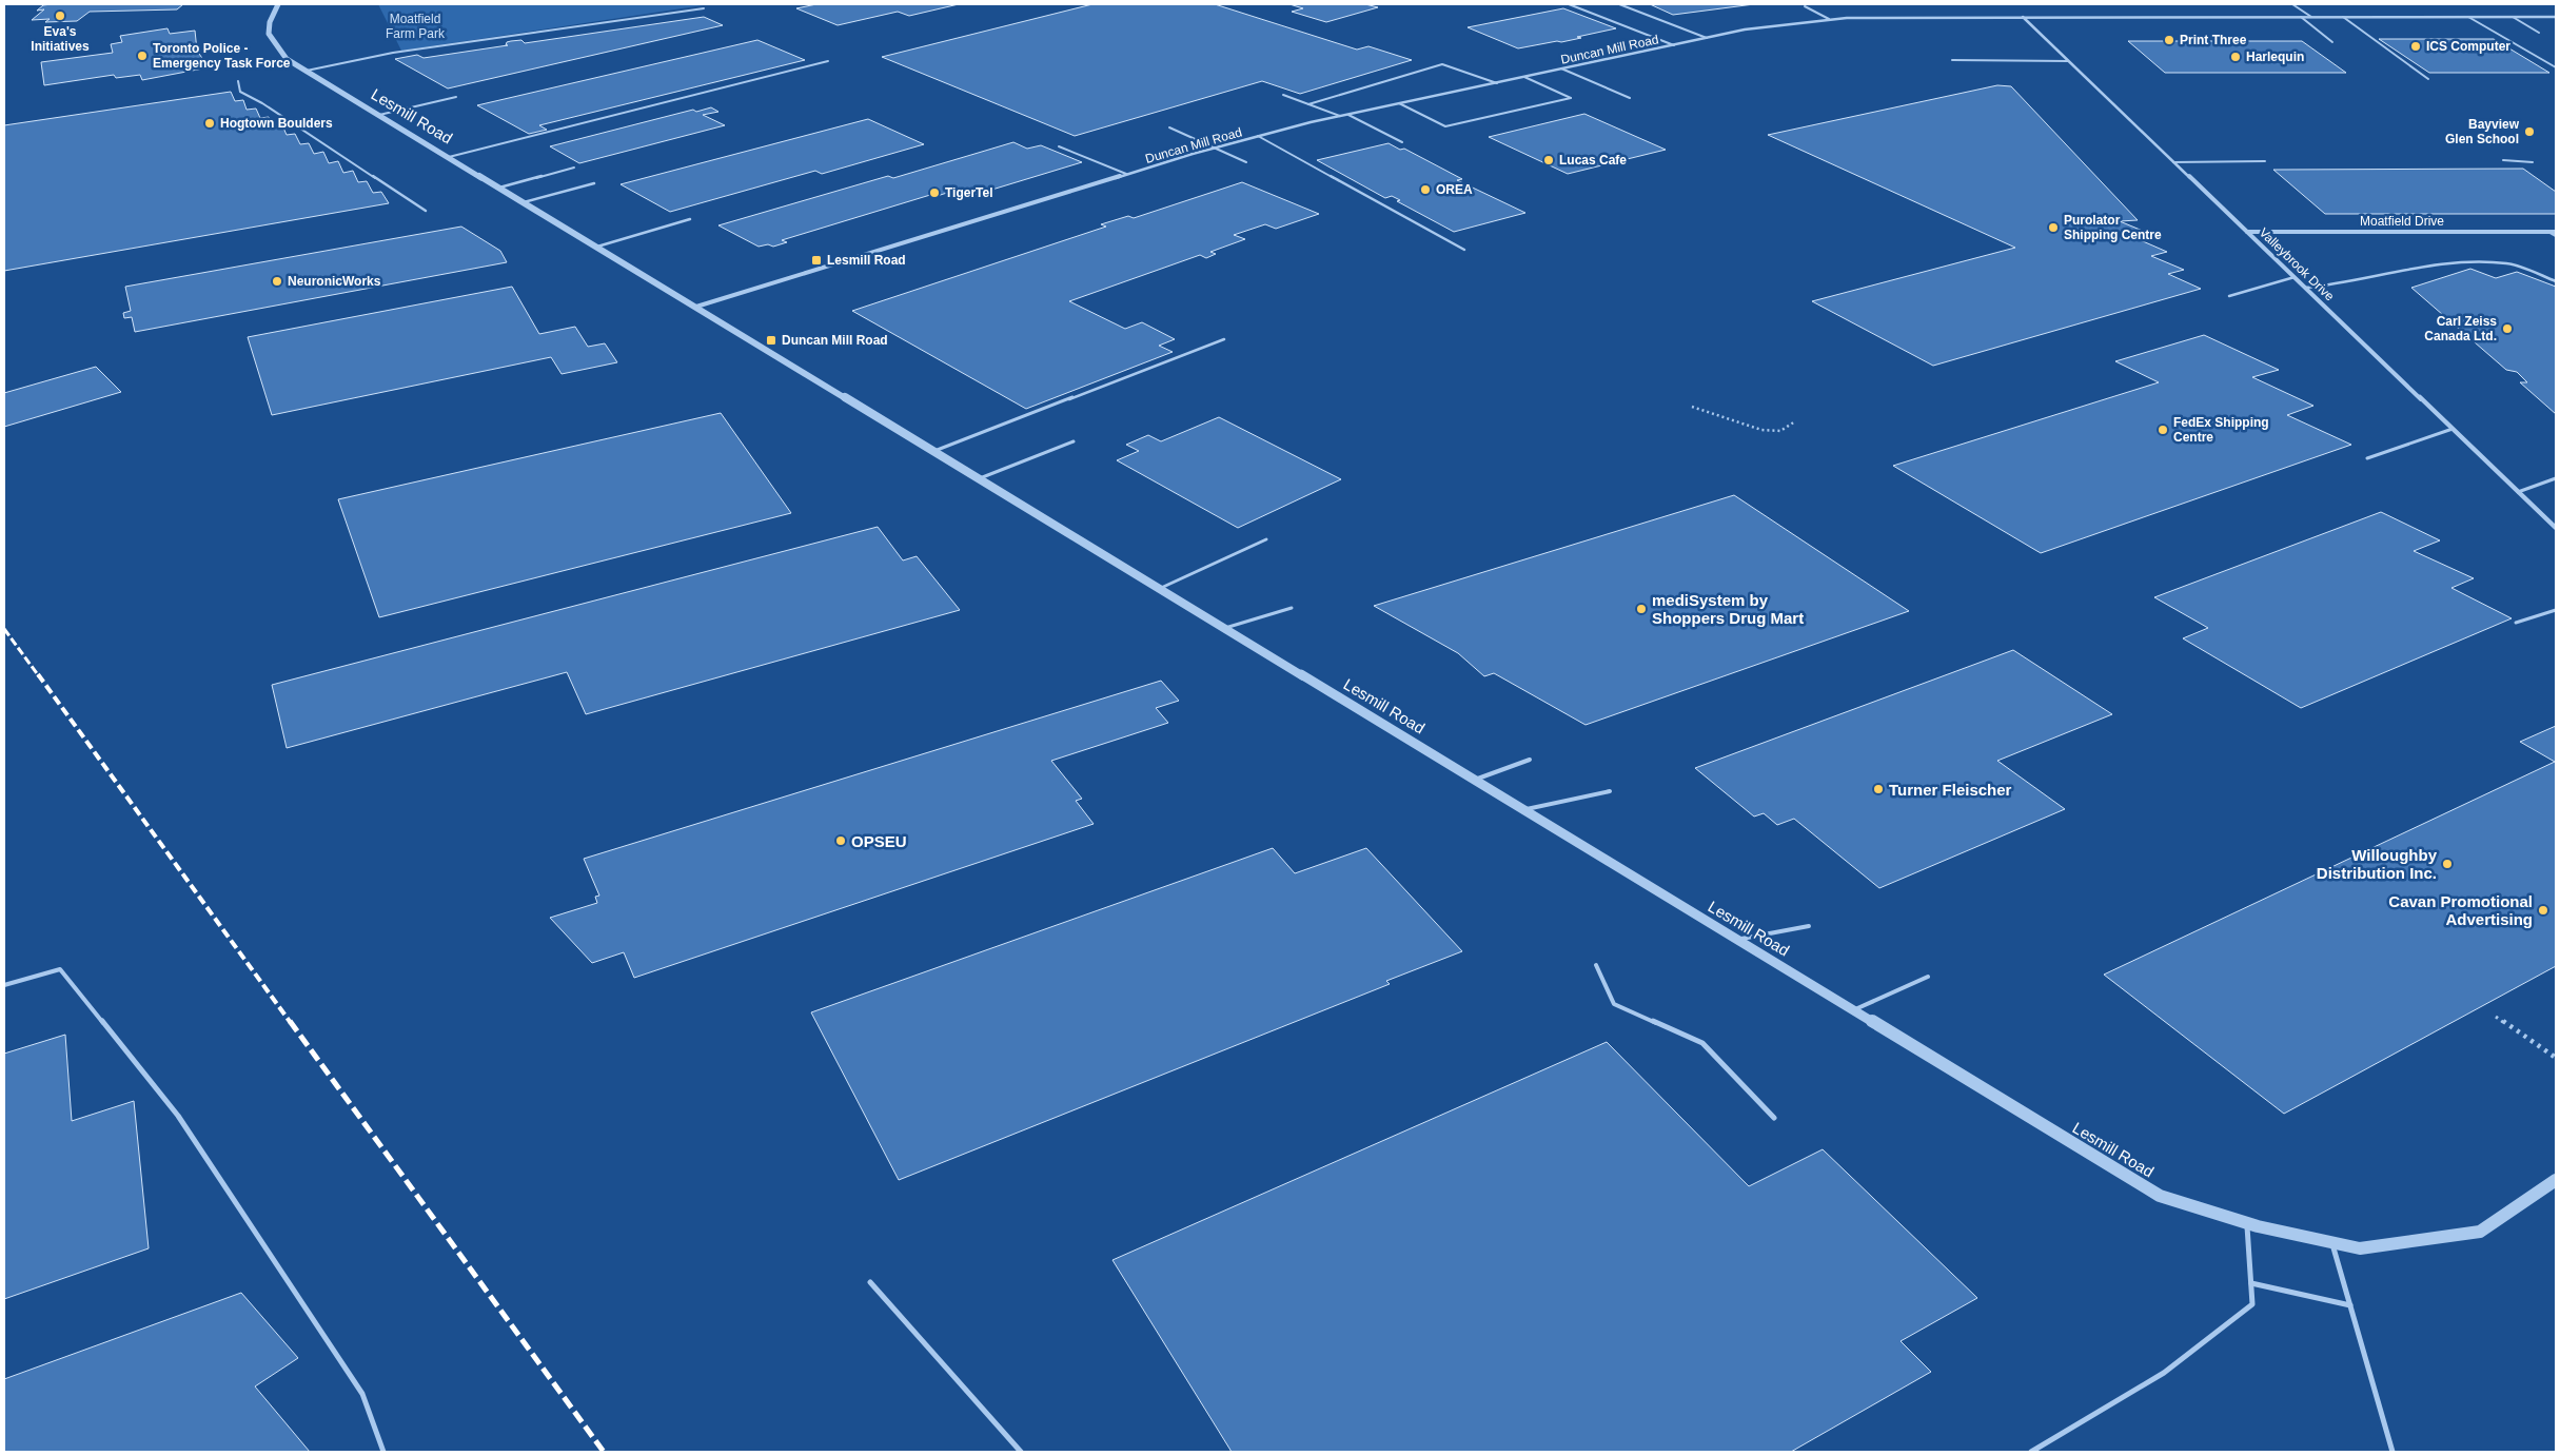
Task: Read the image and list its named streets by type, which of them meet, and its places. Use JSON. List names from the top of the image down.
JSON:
{
  "streets": {
    "street": [
      "Duncan Mill Road",
      "Lesmill Road",
      "Moatfield Drive",
      "Valleybrook Drive"
    ]
  },
  "crossings": [
    ["Duncan Mill Road", "Lesmill Road"],
    ["Duncan Mill Road", "Valleybrook Drive"],
    ["Moatfield Drive", "Valleybrook Drive"]
  ],
  "parks": ["Moatfield Farm Park"],
  "places": {
    "other": [
      "Eva's Initiatives",
      "Print Three",
      "ICS Computer",
      "Toronto Police - Emergency Task Force",
      "Harlequin",
      "Hogtown Boulders",
      "Bayview Glen School",
      "Lucas Cafe",
      "OREA",
      "TigerTel",
      "Purolator Shipping Centre",
      "NeuronicWorks",
      "Carl Zeiss Canada Ltd.",
      "FedEx Shipping Centre",
      "mediSystem by Shoppers Drug Mart",
      "Turner Fleischer",
      "OPSEU",
      "Willoughby Distribution Inc.",
      "Cavan Promotional Advertising"
    ],
    "transit": ["Lesmill Road", "Duncan Mill Road"]
  }
}
